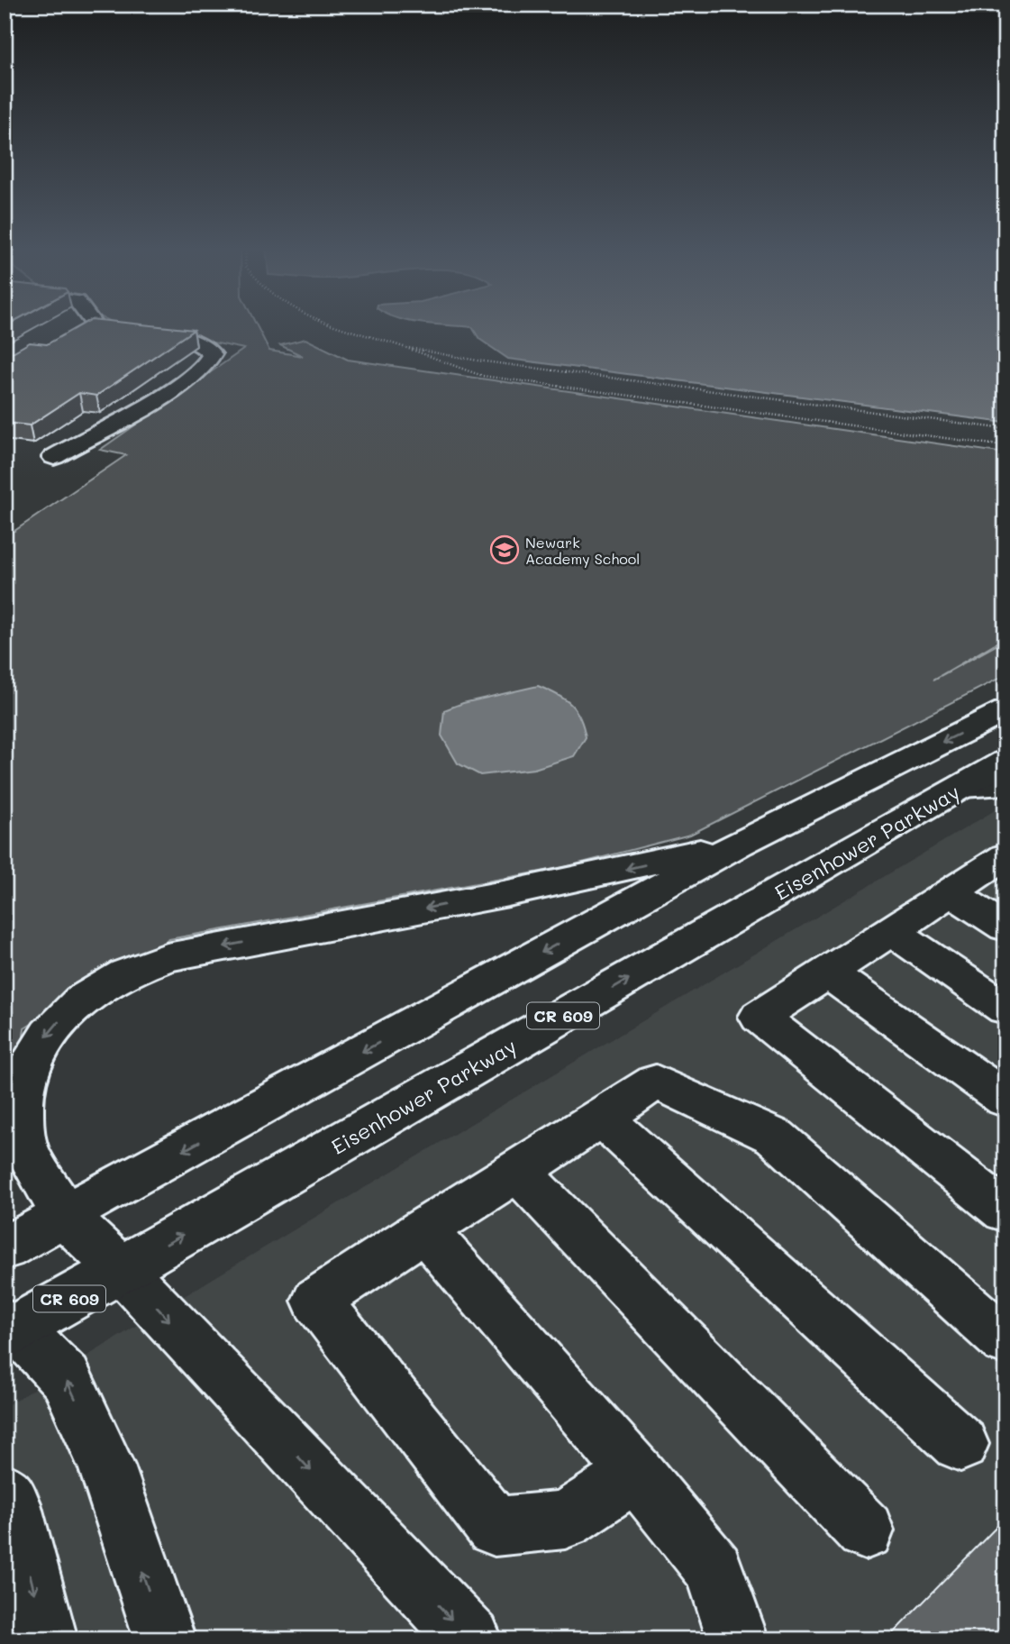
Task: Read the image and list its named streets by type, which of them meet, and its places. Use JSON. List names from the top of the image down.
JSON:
{
  "streets": {
    "main road": ["Eisenhower Parkway", "CR 609"]
  },
  "places": {
    "school or university": ["Newark Academy School"]
  }
}
